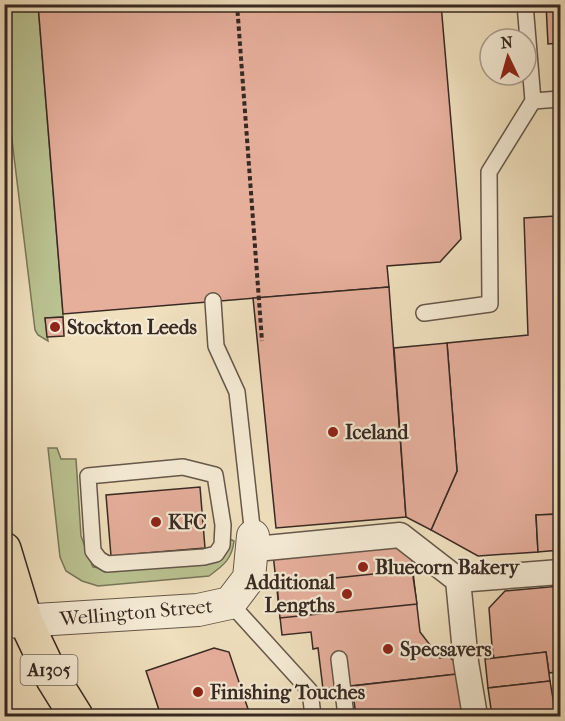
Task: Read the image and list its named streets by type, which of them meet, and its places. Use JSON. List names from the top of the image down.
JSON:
{
  "streets": {
    "main road": ["A1305"],
    "street": ["Wellington Street"]
  },
  "crossings": [
    ["Wellington Street", "A1305"]
  ],
  "places": [
    "Stockton Leeds",
    "Iceland",
    "KFC",
    "Bluecorn Bakery",
    "Additional Lengths",
    "Specsavers",
    "Finishing Touches"
  ],
  "north": "top"
}
